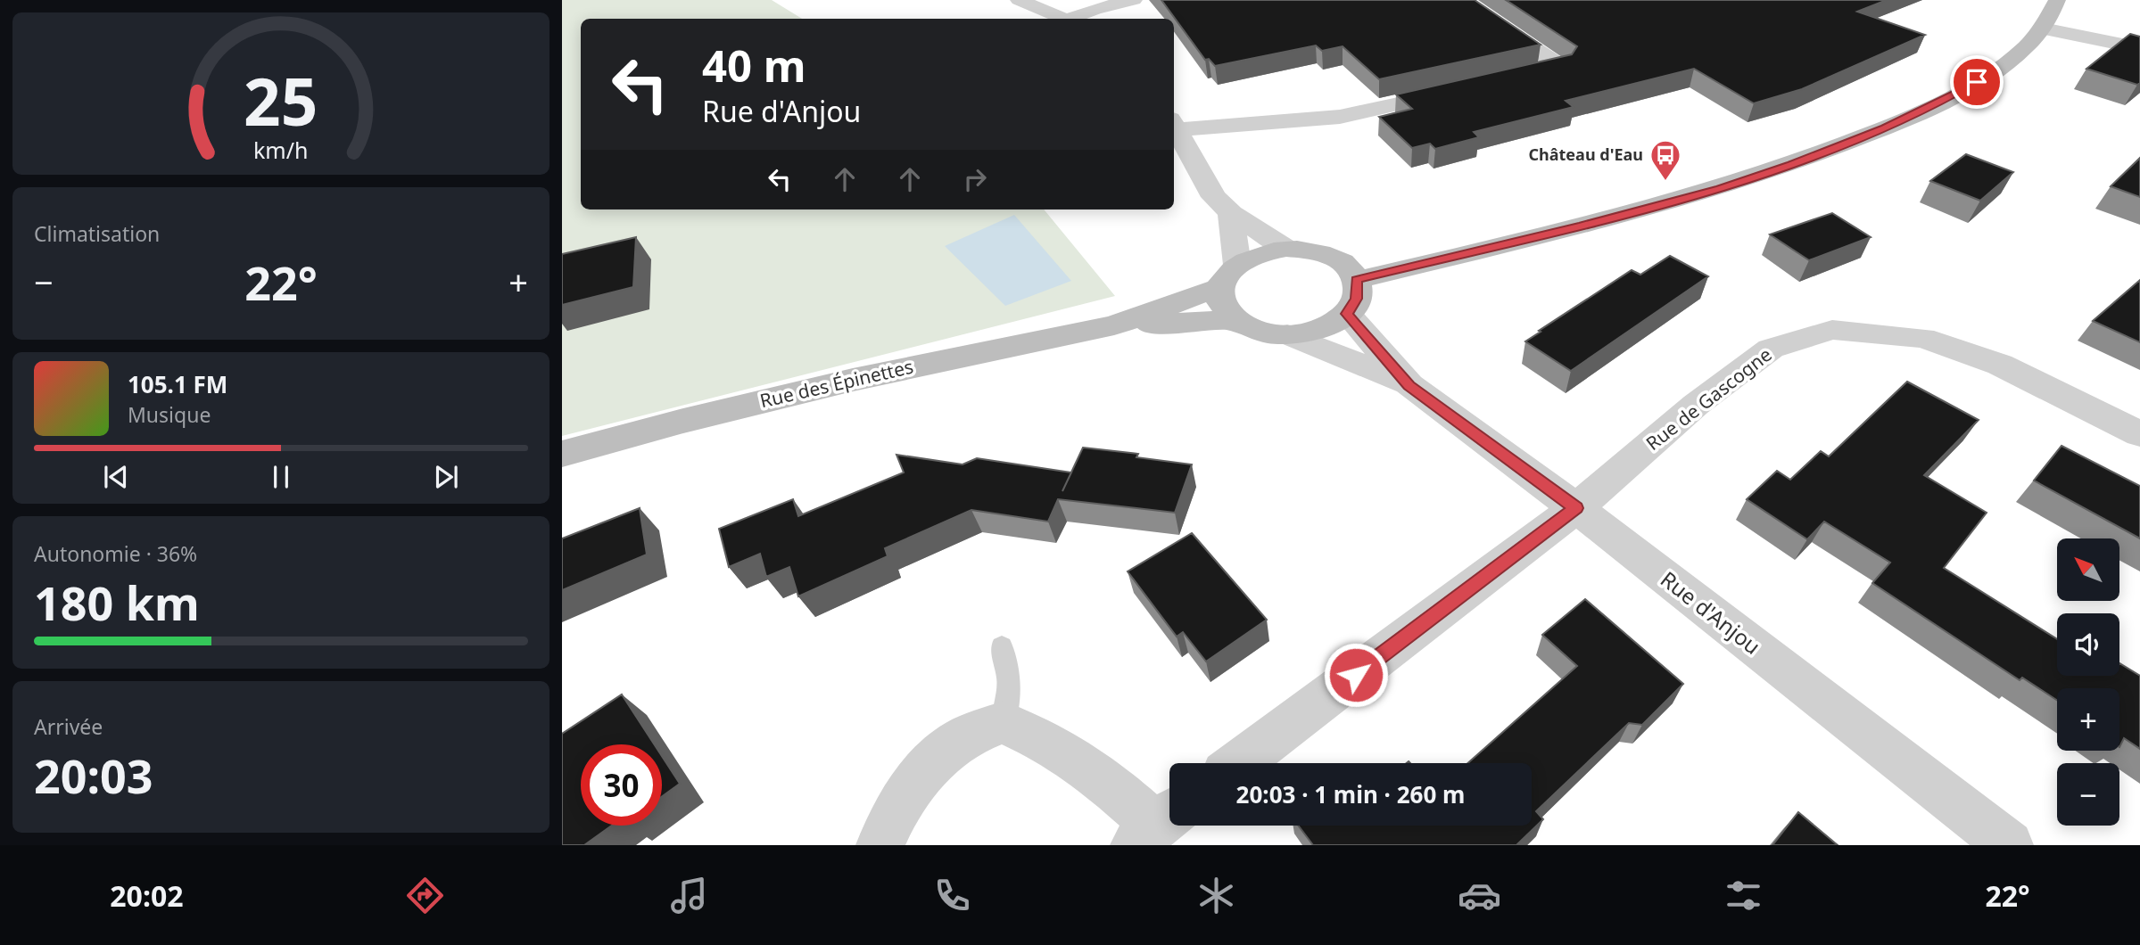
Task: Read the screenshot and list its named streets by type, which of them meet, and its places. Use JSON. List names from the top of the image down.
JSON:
{
  "streets": {
    "street": ["Rue des Épinettes", "Rue de Gascogne", "Rue d'Anjou"]
  },
  "crossings": [
    ["Rue des Épinettes", "Rue d'Anjou"],
    ["Rue de Gascogne", "Rue d'Anjou"]
  ],
  "places": {
    "bus stop": ["Château d'Eau"]
  },
  "north": "top left",
  "page": {
    "turn": ["40 m", "Rue d'Anjou"],
    "tile": [
      "Climatisation",
      ["Autonomie · 36%", "180 km"],
      ["Arrivée", "20:03"]
    ],
    "heat": ["−", "22°", "+"],
    "song": ["105.1 FM", "Musique"],
    "map_buttons": ["+", "−"],
    "limit": "30",
    "trip": "20:03 · 1 min · 260 m",
    "tabs": ["20:02", "22°"],
    "gauge": ["25", "km/h"]
  }
}
